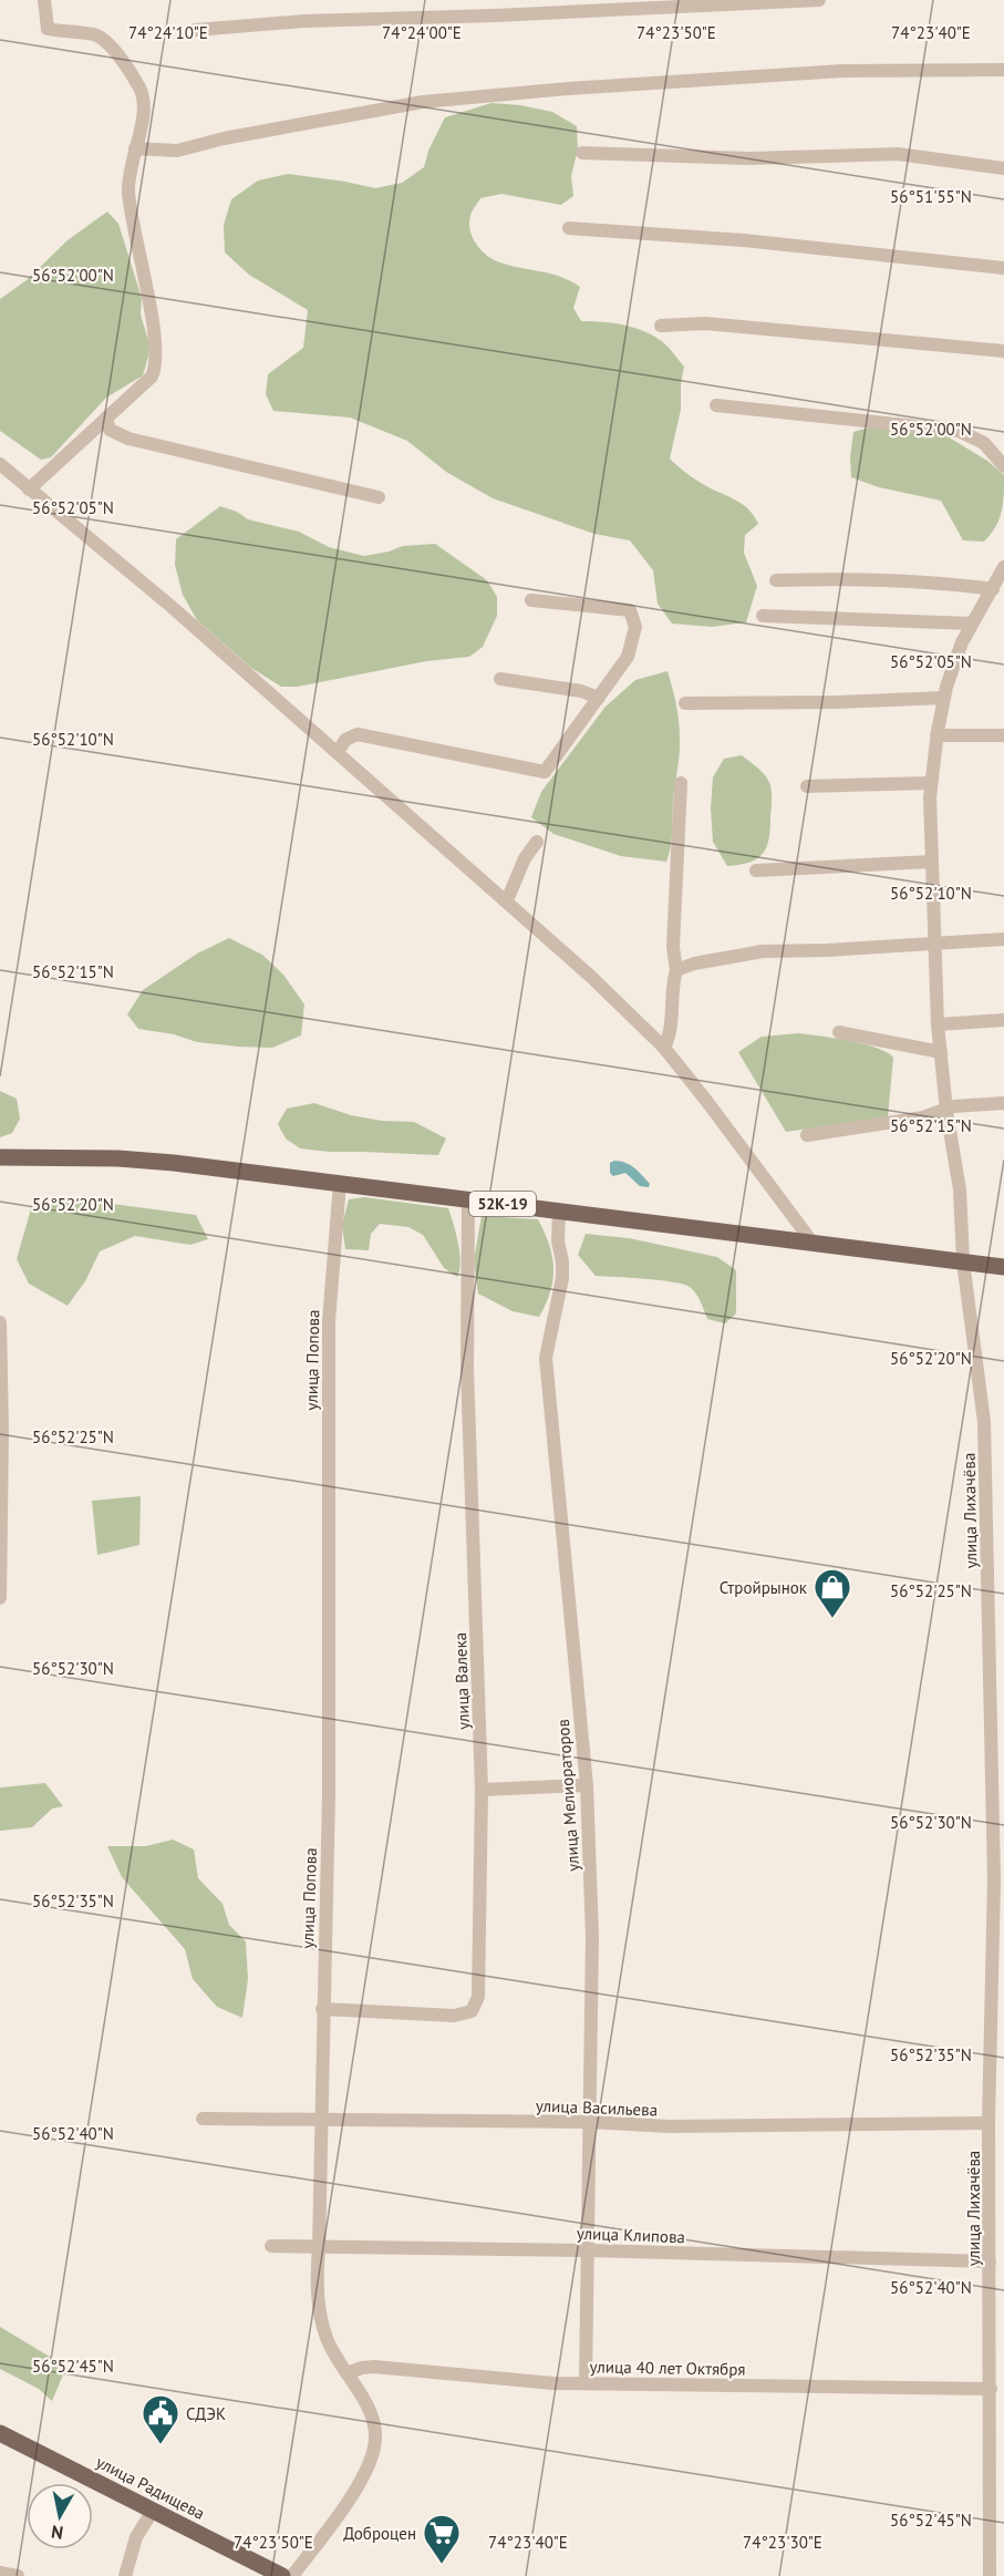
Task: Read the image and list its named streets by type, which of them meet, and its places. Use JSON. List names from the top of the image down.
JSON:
{
  "streets": {
    "main road": ["52К-19", "улица Радищева"],
    "street": [
      "улица Попова",
      "улица Лихачёва",
      "улица Валека",
      "улица Мелиораторов",
      "улица Васильева",
      "улица Клипова",
      "улица 40 лет Октября"
    ]
  },
  "crossings": [
    ["52К-19", "улица Попова"],
    ["52К-19", "улица Лихачёва"],
    ["52К-19", "улица Валека"],
    ["52К-19", "улица Мелиораторов"],
    ["улица Попова", "улица Валека"],
    ["улица Попова", "улица Васильева"],
    ["улица Попова", "улица Клипова"],
    ["улица Попова", "улица 40 лет Октября"],
    ["улица Лихачёва", "улица Васильева"],
    ["улица Лихачёва", "улица Клипова"],
    ["улица Лихачёва", "улица 40 лет Октября"],
    ["улица Мелиораторов", "улица Васильева"],
    ["улица Мелиораторов", "улица Клипова"],
    ["улица Мелиораторов", "улица 40 лет Октября"]
  ],
  "places": {
    "shop": ["Стройрынок"],
    "public building": ["СДЭК"],
    "supermarket": ["Доброцен"]
  },
  "north": "bottom",
  "coordinates": [
    "74°24'10\"E",
    "74°24'00\"E",
    "74°23'50\"E",
    "74°23'40\"E",
    "56°51'55\"N",
    "56°52'00\"N",
    "56°52'05\"N",
    "56°52'10\"N",
    "56°52'15\"N",
    "56°52'20\"N",
    "56°52'25\"N",
    "56°52'30\"N",
    "56°52'35\"N",
    "56°52'40\"N",
    "56°52'45\"N",
    "74°23'30\"E"
  ]
}
